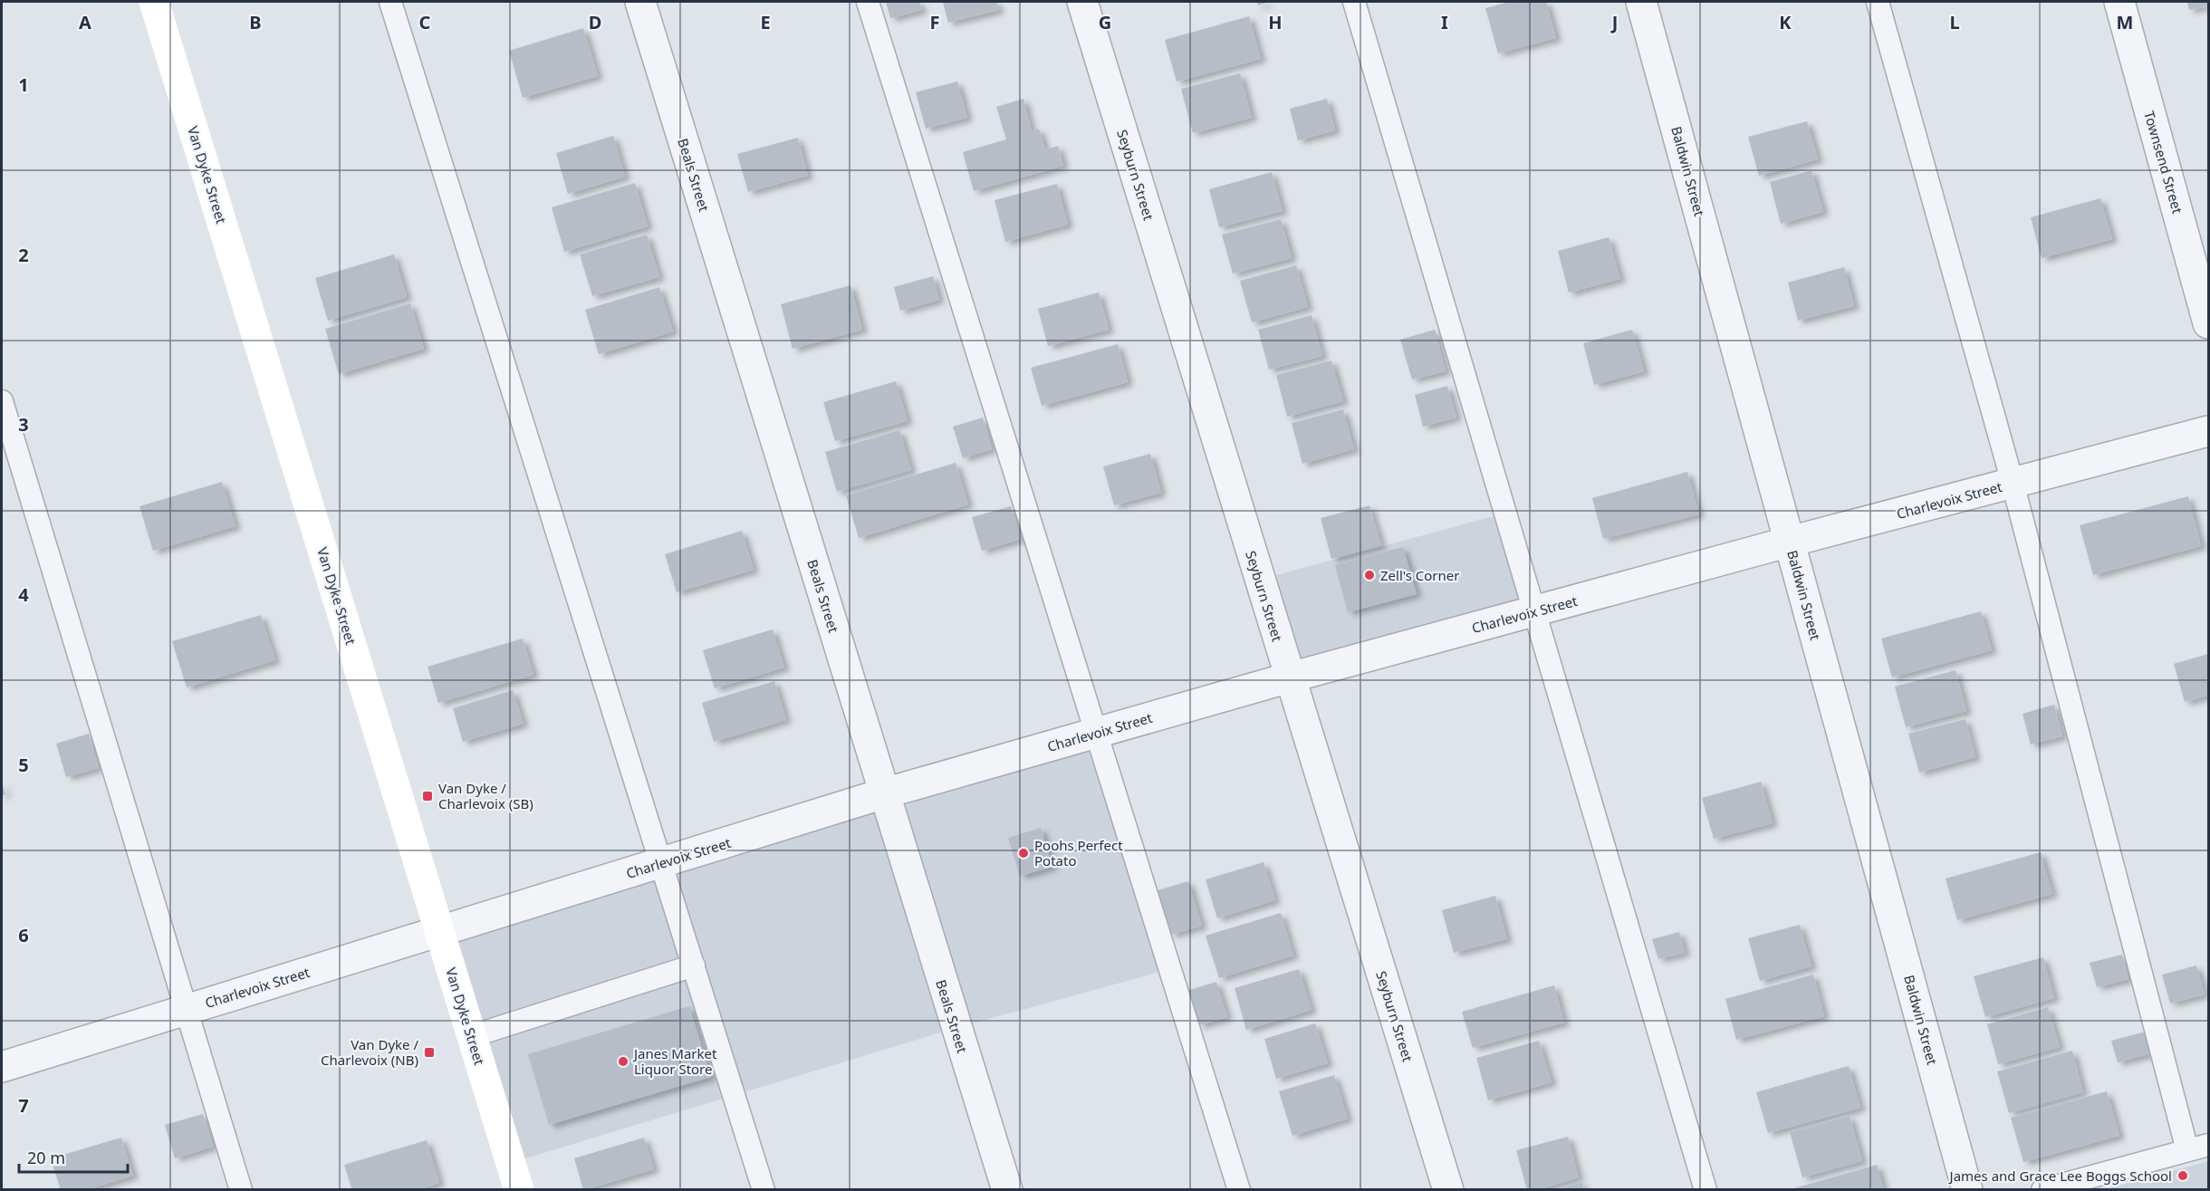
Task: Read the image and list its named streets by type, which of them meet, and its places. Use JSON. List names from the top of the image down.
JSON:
{
  "streets": {
    "main road": ["Van Dyke Street"],
    "street": [
      "Townsend Street",
      "Baldwin Street",
      "Beals Street",
      "Seyburn Street",
      "Charlevoix Street"
    ]
  },
  "crossings": [
    ["Baldwin Street", "Charlevoix Street"],
    ["Van Dyke Street", "Charlevoix Street"],
    ["Beals Street", "Charlevoix Street"],
    ["Seyburn Street", "Charlevoix Street"]
  ],
  "places": {
    "other": [
      "Zell's Corner",
      "Poohs Perfect Potato",
      "Janes Market Liquor Store",
      "James and Grace Lee Boggs School"
    ],
    "transit": ["Van Dyke / Charlevoix (SB)", "Van Dyke / Charlevoix (NB)"]
  },
  "scale_bar": "20 m",
  "grid": {
    "columns": [
      "A",
      "B",
      "C",
      "D",
      "E",
      "F",
      "G",
      "H",
      "I",
      "J",
      "K",
      "L",
      "M"
    ],
    "rows": [
      "1",
      "2",
      "3",
      "4",
      "5",
      "6",
      "7"
    ]
  }
}
